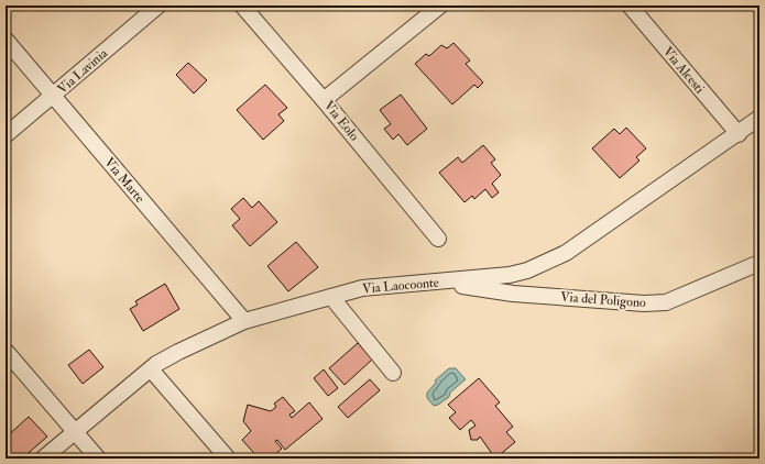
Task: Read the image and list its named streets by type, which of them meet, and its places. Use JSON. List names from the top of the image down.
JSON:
{
  "streets": {
    "street": [
      "Via Alcesti",
      "Via Lavinia",
      "Via Eolo",
      "Via Marte",
      "Via Laocoonte",
      "Via del Poligono"
    ]
  },
  "crossings": [
    ["Via Alcesti", "Via Laocoonte"],
    ["Via Lavinia", "Via Marte"],
    ["Via Marte", "Via Laocoonte"],
    ["Via Laocoonte", "Via del Poligono"]
  ]
}
